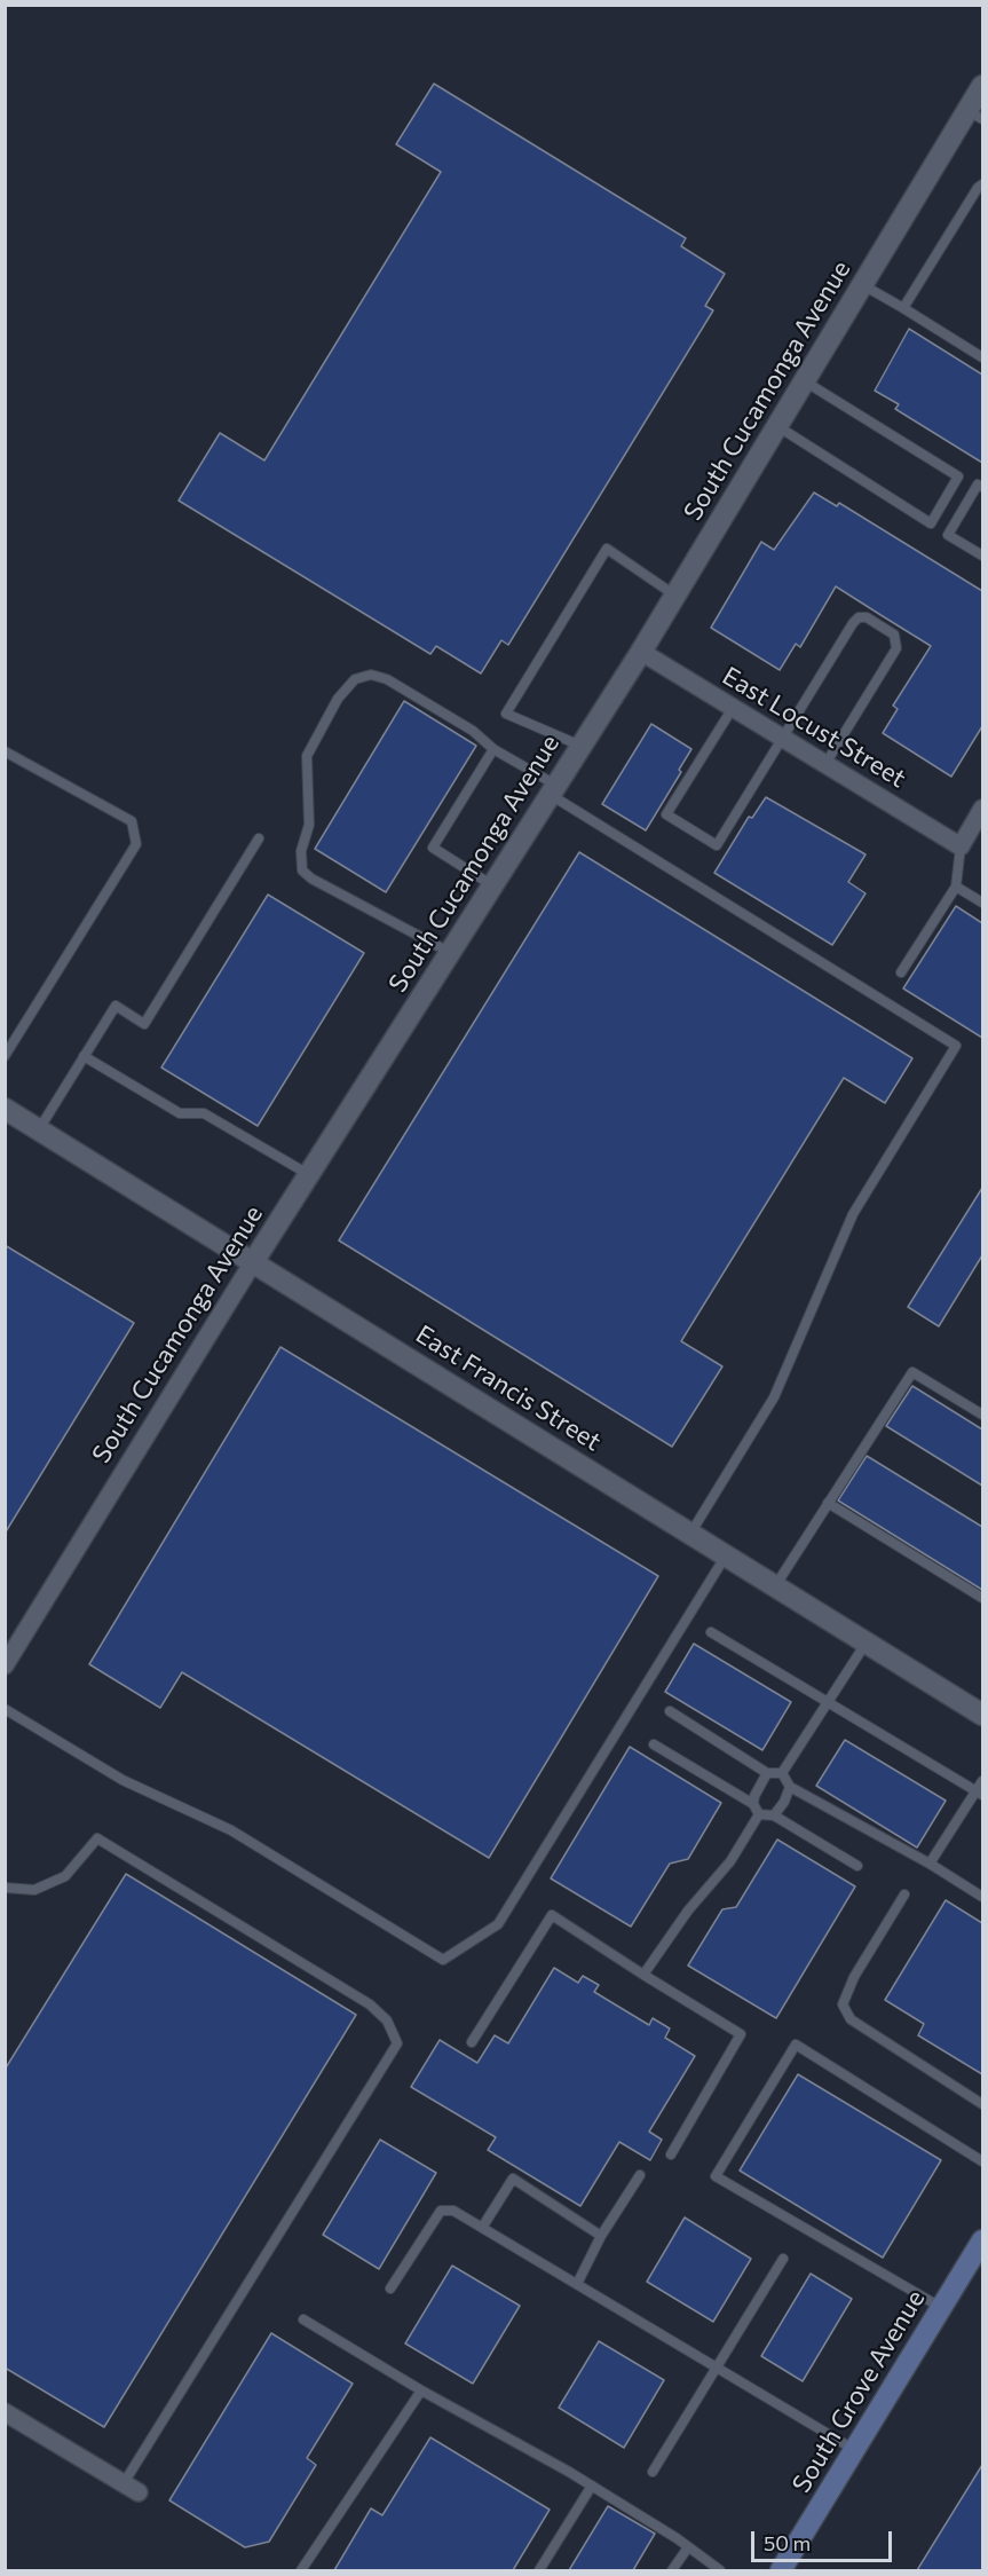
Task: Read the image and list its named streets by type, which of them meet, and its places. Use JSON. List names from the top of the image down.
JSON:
{
  "streets": {
    "main road": ["South Grove Avenue"],
    "street": ["South Cucamonga Avenue", "East Locust Street", "East Francis Street"]
  },
  "crossings": [
    ["South Cucamonga Avenue", "East Locust Street"],
    ["South Cucamonga Avenue", "East Francis Street"]
  ],
  "scale_bar": "50 m"
}
